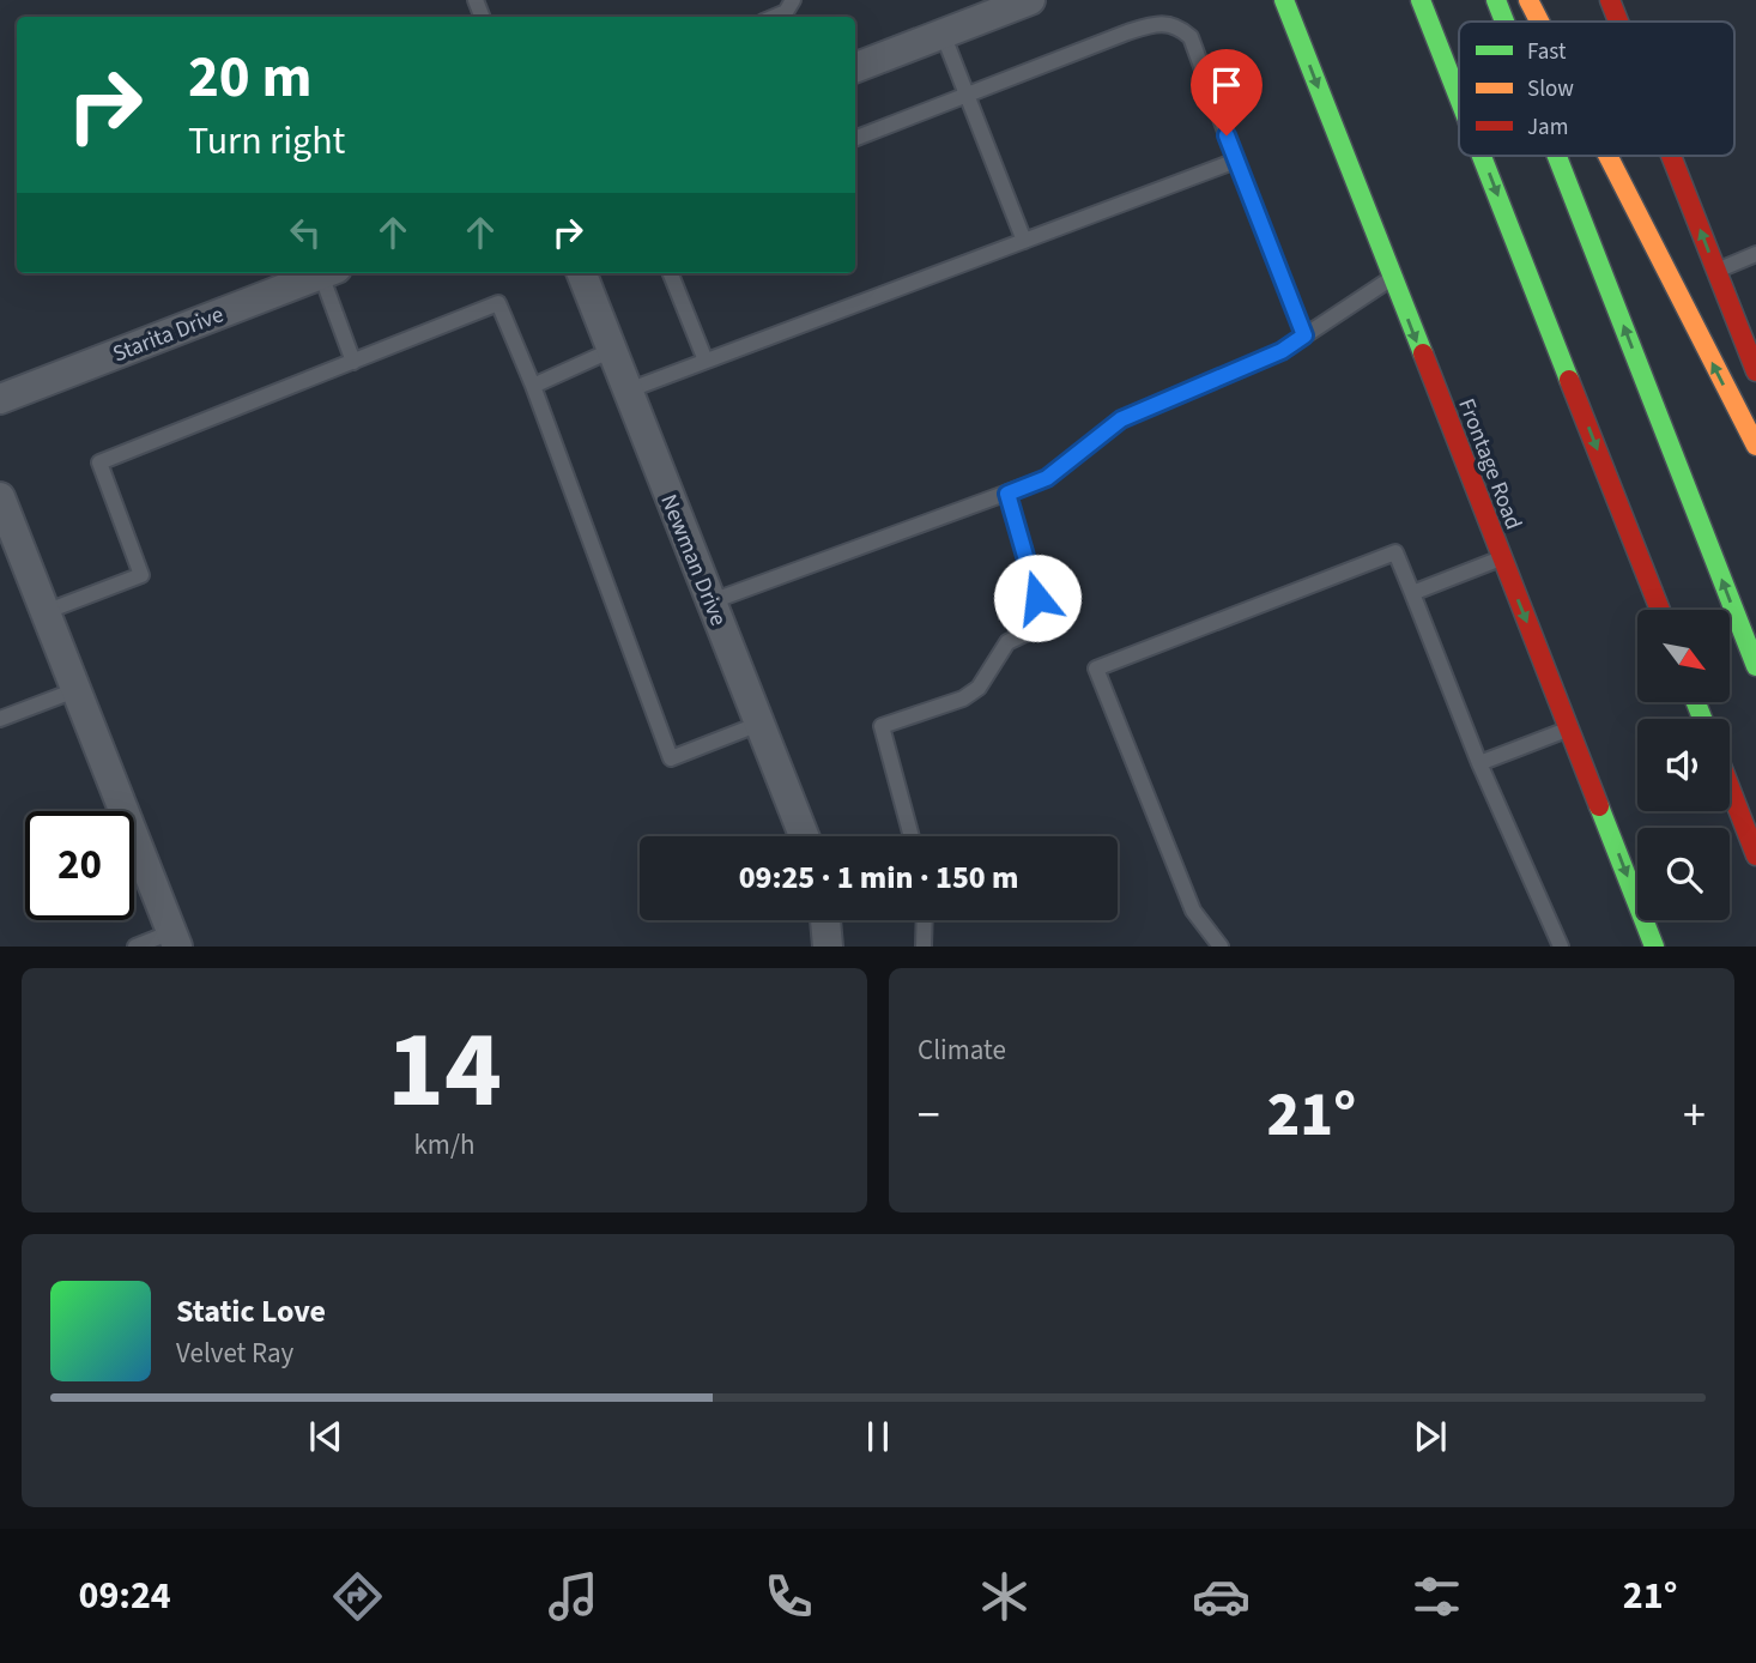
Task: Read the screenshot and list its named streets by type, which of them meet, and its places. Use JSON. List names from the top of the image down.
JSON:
{
  "streets": {
    "main road": ["Frontage Road"],
    "street": ["Starita Drive", "Newman Drive"]
  },
  "legend": ["Fast", "Slow", "Jam"],
  "north": "bottom right",
  "page": {
    "turn": ["20 m", "Turn right"],
    "limit": "20",
    "trip": "09:25 · 1 min · 150 m",
    "tile": [
      ["14", "km/h"],
      "Climate"
    ],
    "heat": ["−", "21°", "+"],
    "song": ["Static Love", "Velvet Ray"],
    "tabs": ["09:24", "21°"]
  }
}
